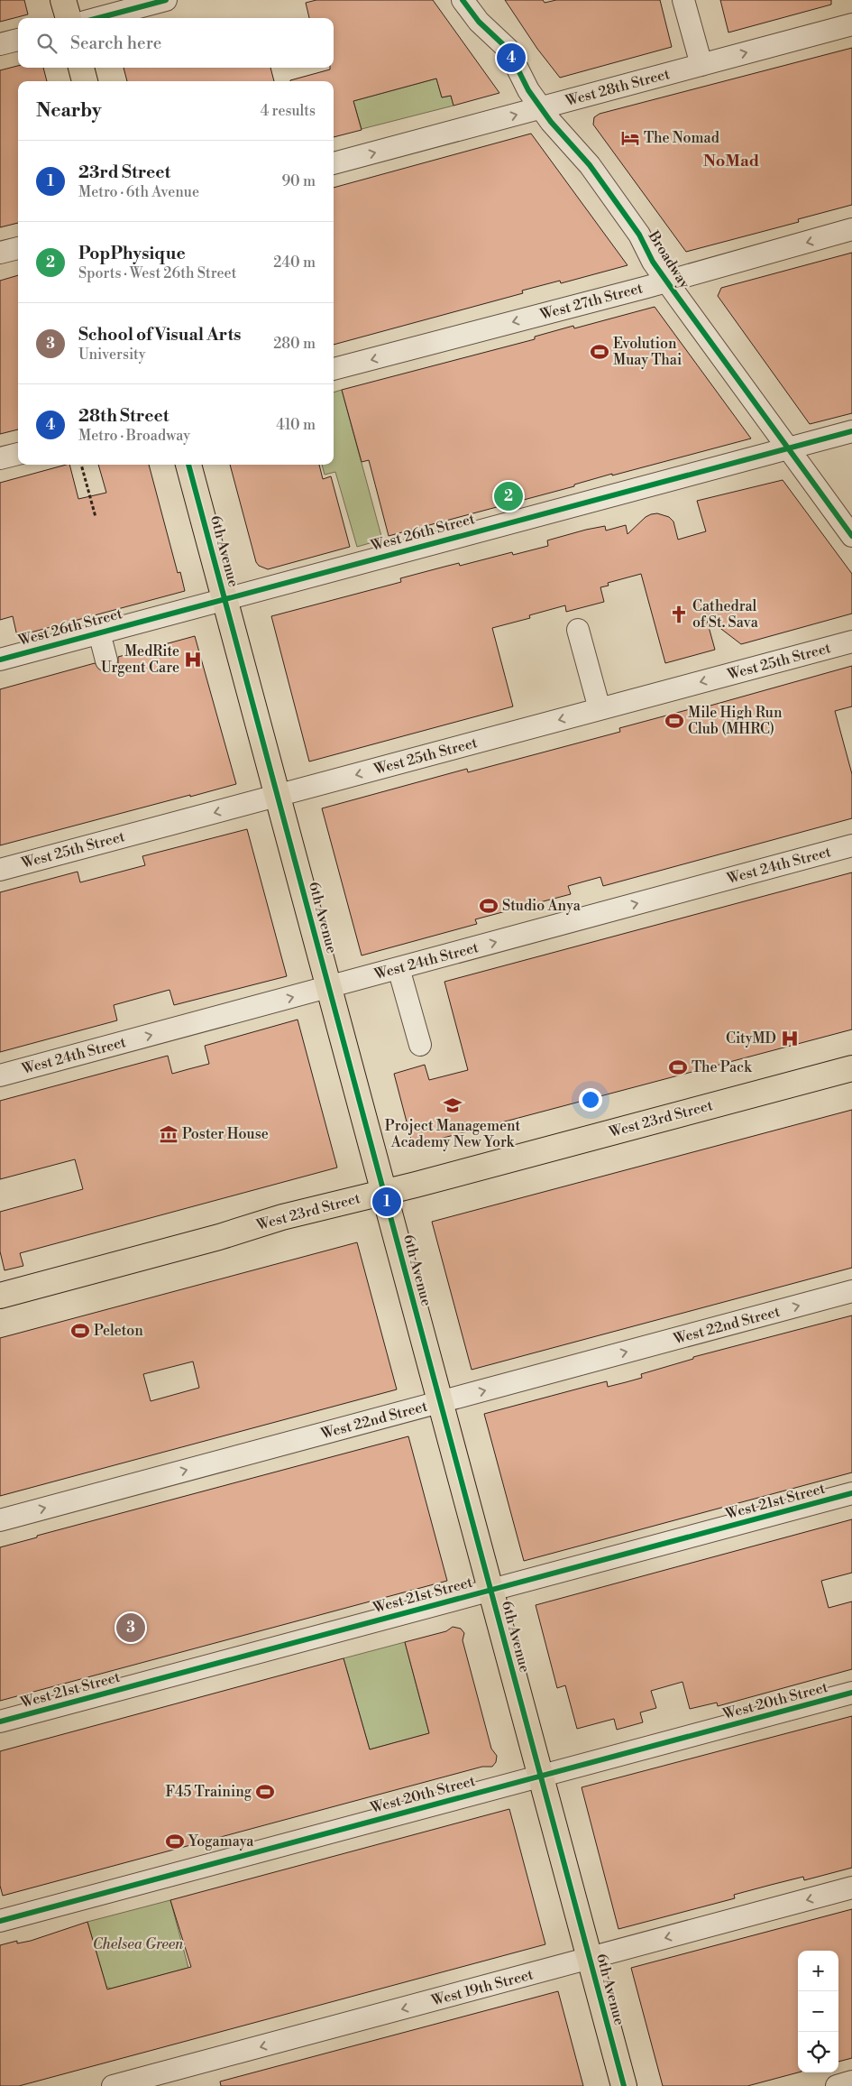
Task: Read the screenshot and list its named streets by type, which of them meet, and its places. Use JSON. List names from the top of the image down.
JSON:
{
  "streets": {
    "main road": ["6th Avenue", "West 23rd Street"],
    "street": [
      "West 28th Street",
      "Broadway",
      "West 27th Street",
      "West 26th Street",
      "West 25th Street",
      "West 24th Street",
      "West 22nd Street",
      "West 21st Street",
      "West 20th Street",
      "West 19th Street"
    ]
  },
  "crossings": [
    ["West 28th Street", "Broadway"],
    ["Broadway", "West 27th Street"],
    ["Broadway", "West 26th Street"],
    ["West 26th Street", "6th Avenue"],
    ["6th Avenue", "West 25th Street"],
    ["6th Avenue", "West 24th Street"],
    ["6th Avenue", "West 23rd Street"],
    ["6th Avenue", "West 22nd Street"],
    ["6th Avenue", "West 21st Street"],
    ["6th Avenue", "West 20th Street"],
    ["6th Avenue", "West 19th Street"]
  ],
  "one_way": [
    "West 28th Street",
    "West 27th Street",
    "West 25th Street",
    "West 24th Street",
    "West 22nd Street",
    "West 19th Street"
  ],
  "districts": ["NoMad"],
  "parks": ["Chelsea Green"],
  "places": {
    "hotel": ["The Nomad"],
    "sports": [
      "Evolution Muay Thai",
      "Mile High Run Club (MHRC)",
      "Studio Anya",
      "The Pack",
      "Peleton",
      "F45 Training",
      "Yogamaya"
    ],
    "church": ["Cathedral of St. Sava"],
    "hospital": ["MedRite Urgent Care", "CityMD"],
    "school or university": ["Project Management Academy New York"],
    "museum": ["Poster House"]
  },
  "page": {
    "search": "Search here",
    "pins": [
      "4",
      "2",
      "1",
      "3"
    ],
    "heading": ["Nearby", "4 results"],
    "list": [
      {
        "mark": "1",
        "name": "23rd Street",
        "note": "Metro · 6th Avenue",
        "value": "90 m"
      },
      {
        "mark": "2",
        "name": "PopPhysique",
        "note": "Sports · West 26th Street",
        "value": "240 m"
      },
      {
        "mark": "3",
        "name": "School of Visual Arts",
        "note": "University",
        "value": "280 m"
      },
      {
        "mark": "4",
        "name": "28th Street",
        "note": "Metro · Broadway",
        "value": "410 m"
      }
    ],
    "map_buttons": ["+", "−"]
  }
}
